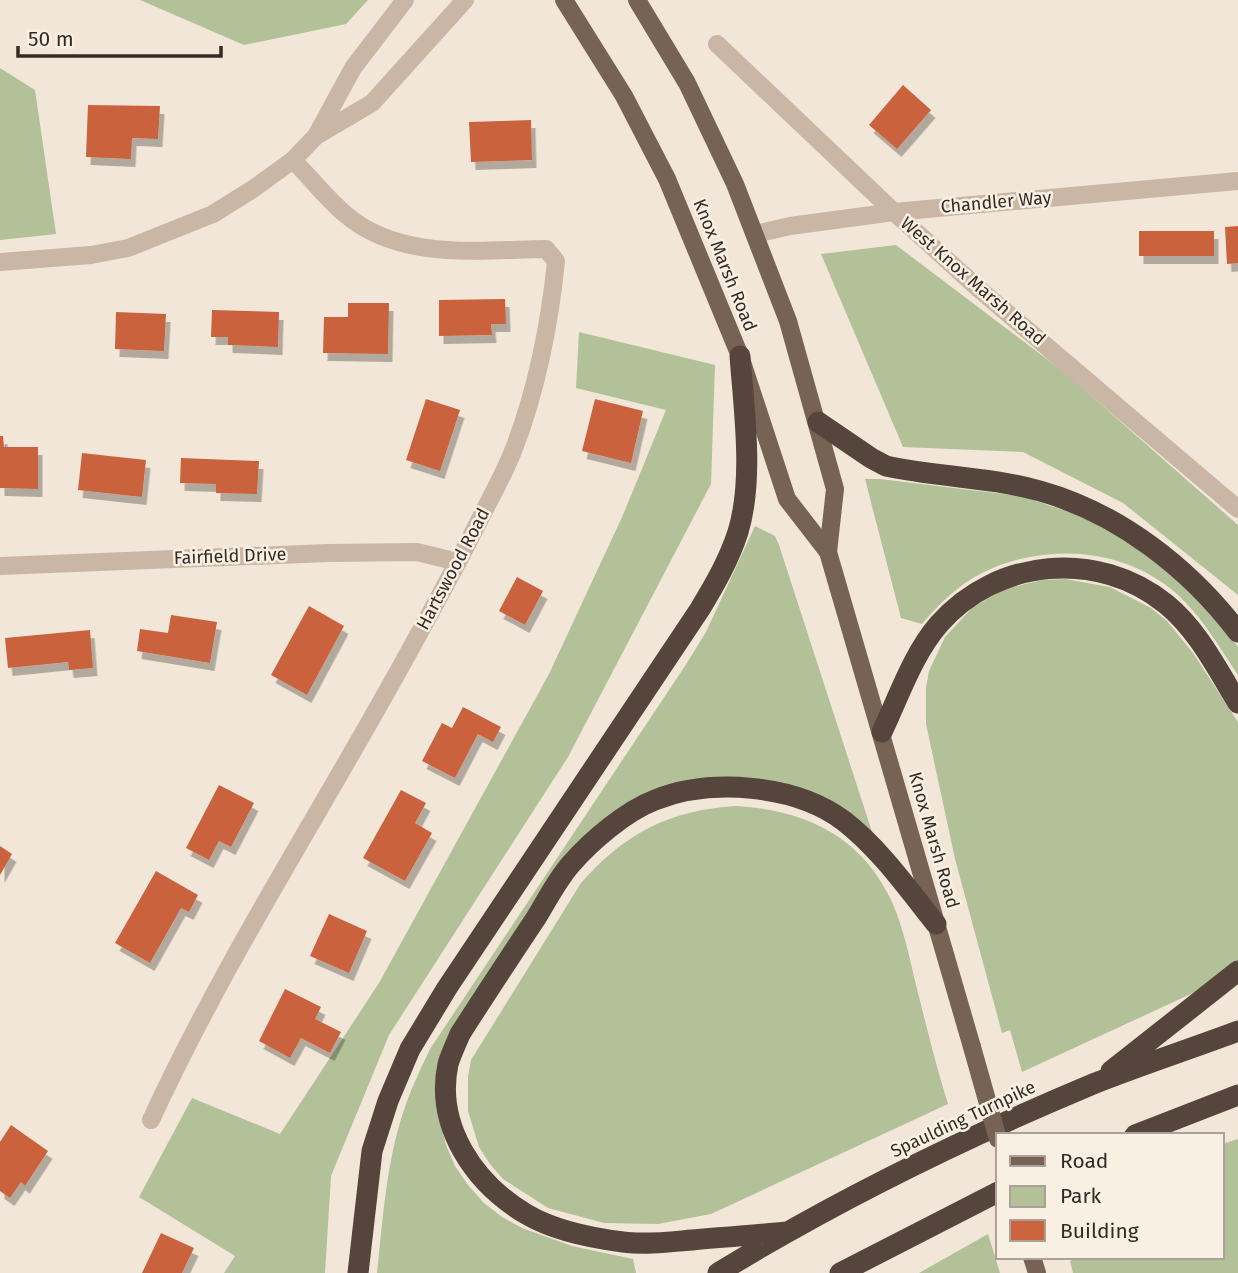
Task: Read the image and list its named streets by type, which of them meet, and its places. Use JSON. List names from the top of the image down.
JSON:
{
  "streets": {
    "highway": ["Spaulding Turnpike"],
    "main road": ["Knox Marsh Road"],
    "street": [
      "Chandler Way",
      "West Knox Marsh Road",
      "Fairfield Drive",
      "Hartswood Road"
    ]
  },
  "crossings": [
    ["Chandler Way", "Knox Marsh Road"],
    ["Chandler Way", "West Knox Marsh Road"],
    ["Fairfield Drive", "Hartswood Road"]
  ],
  "legend": ["Road", "Park", "Building"],
  "scale_bar": "50 m"
}
